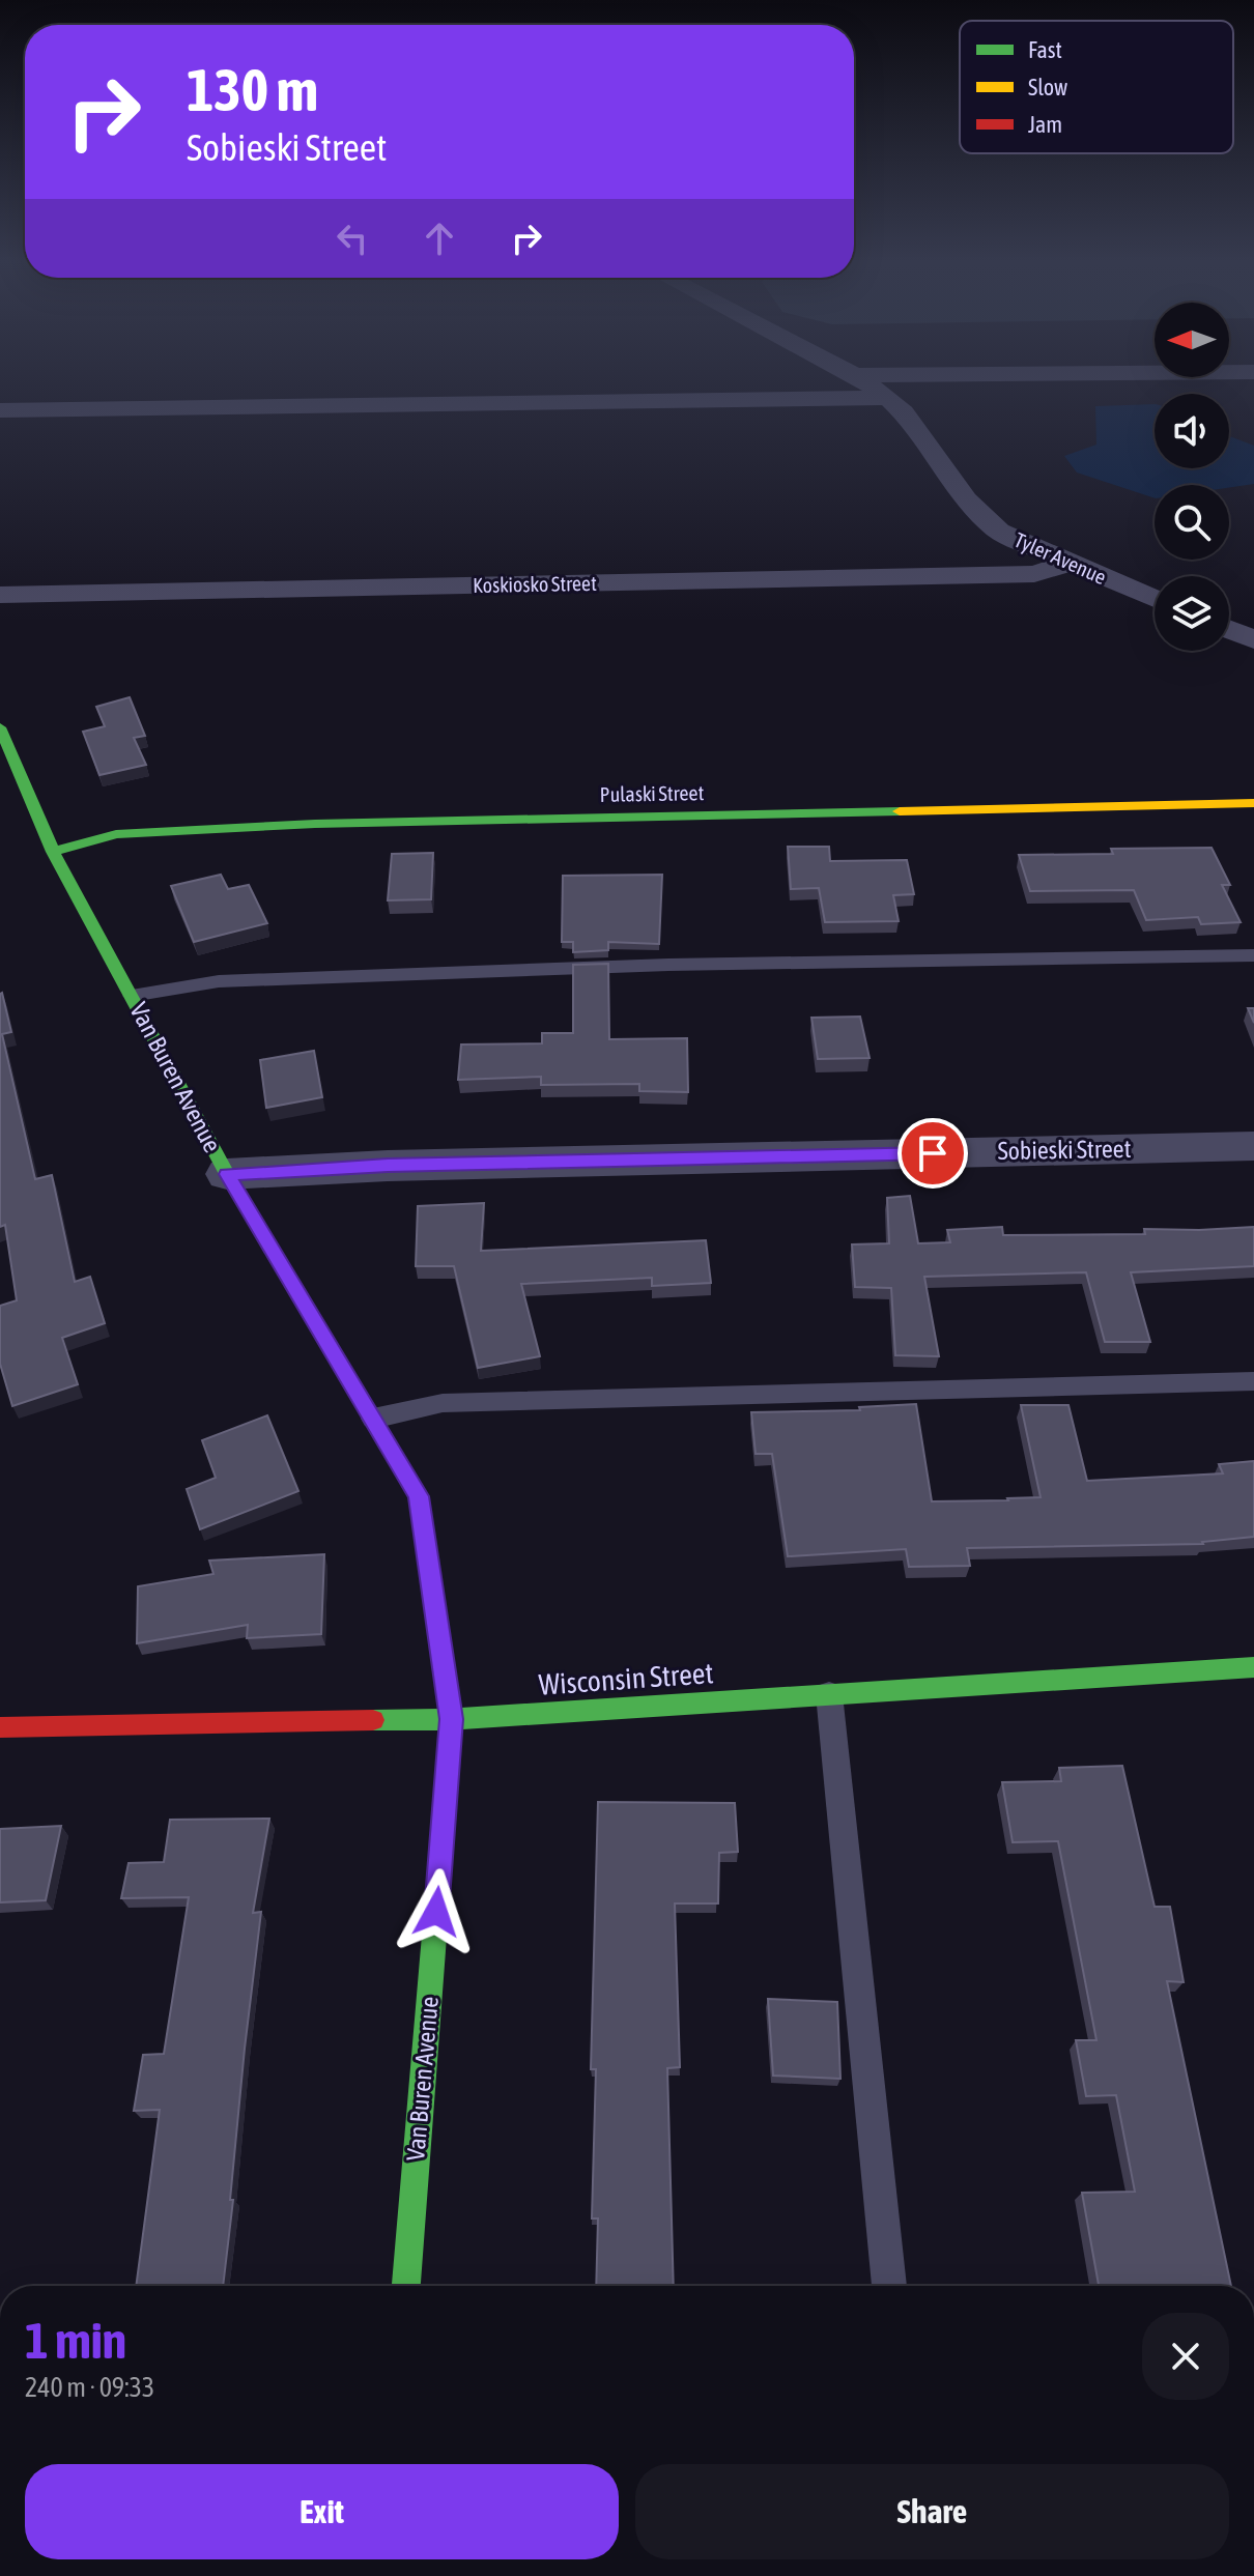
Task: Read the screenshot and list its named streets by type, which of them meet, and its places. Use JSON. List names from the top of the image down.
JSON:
{
  "streets": {
    "street": [
      "Tyler Avenue",
      "Koskiosko Street",
      "Pulaski Street",
      "Van Buren Avenue",
      "Sobieski Street",
      "Wisconsin Street"
    ]
  },
  "crossings": [
    ["Tyler Avenue", "Koskiosko Street"],
    ["Pulaski Street", "Van Buren Avenue"],
    ["Van Buren Avenue", "Sobieski Street"],
    ["Van Buren Avenue", "Wisconsin Street"]
  ],
  "legend": ["Fast", "Slow", "Jam"],
  "north": "left",
  "page": {
    "turn": ["130 m", "Sobieski Street"],
    "heading": ["1 min", "240 m · 09:33"],
    "buttons": ["Exit", "Share"]
  }
}
